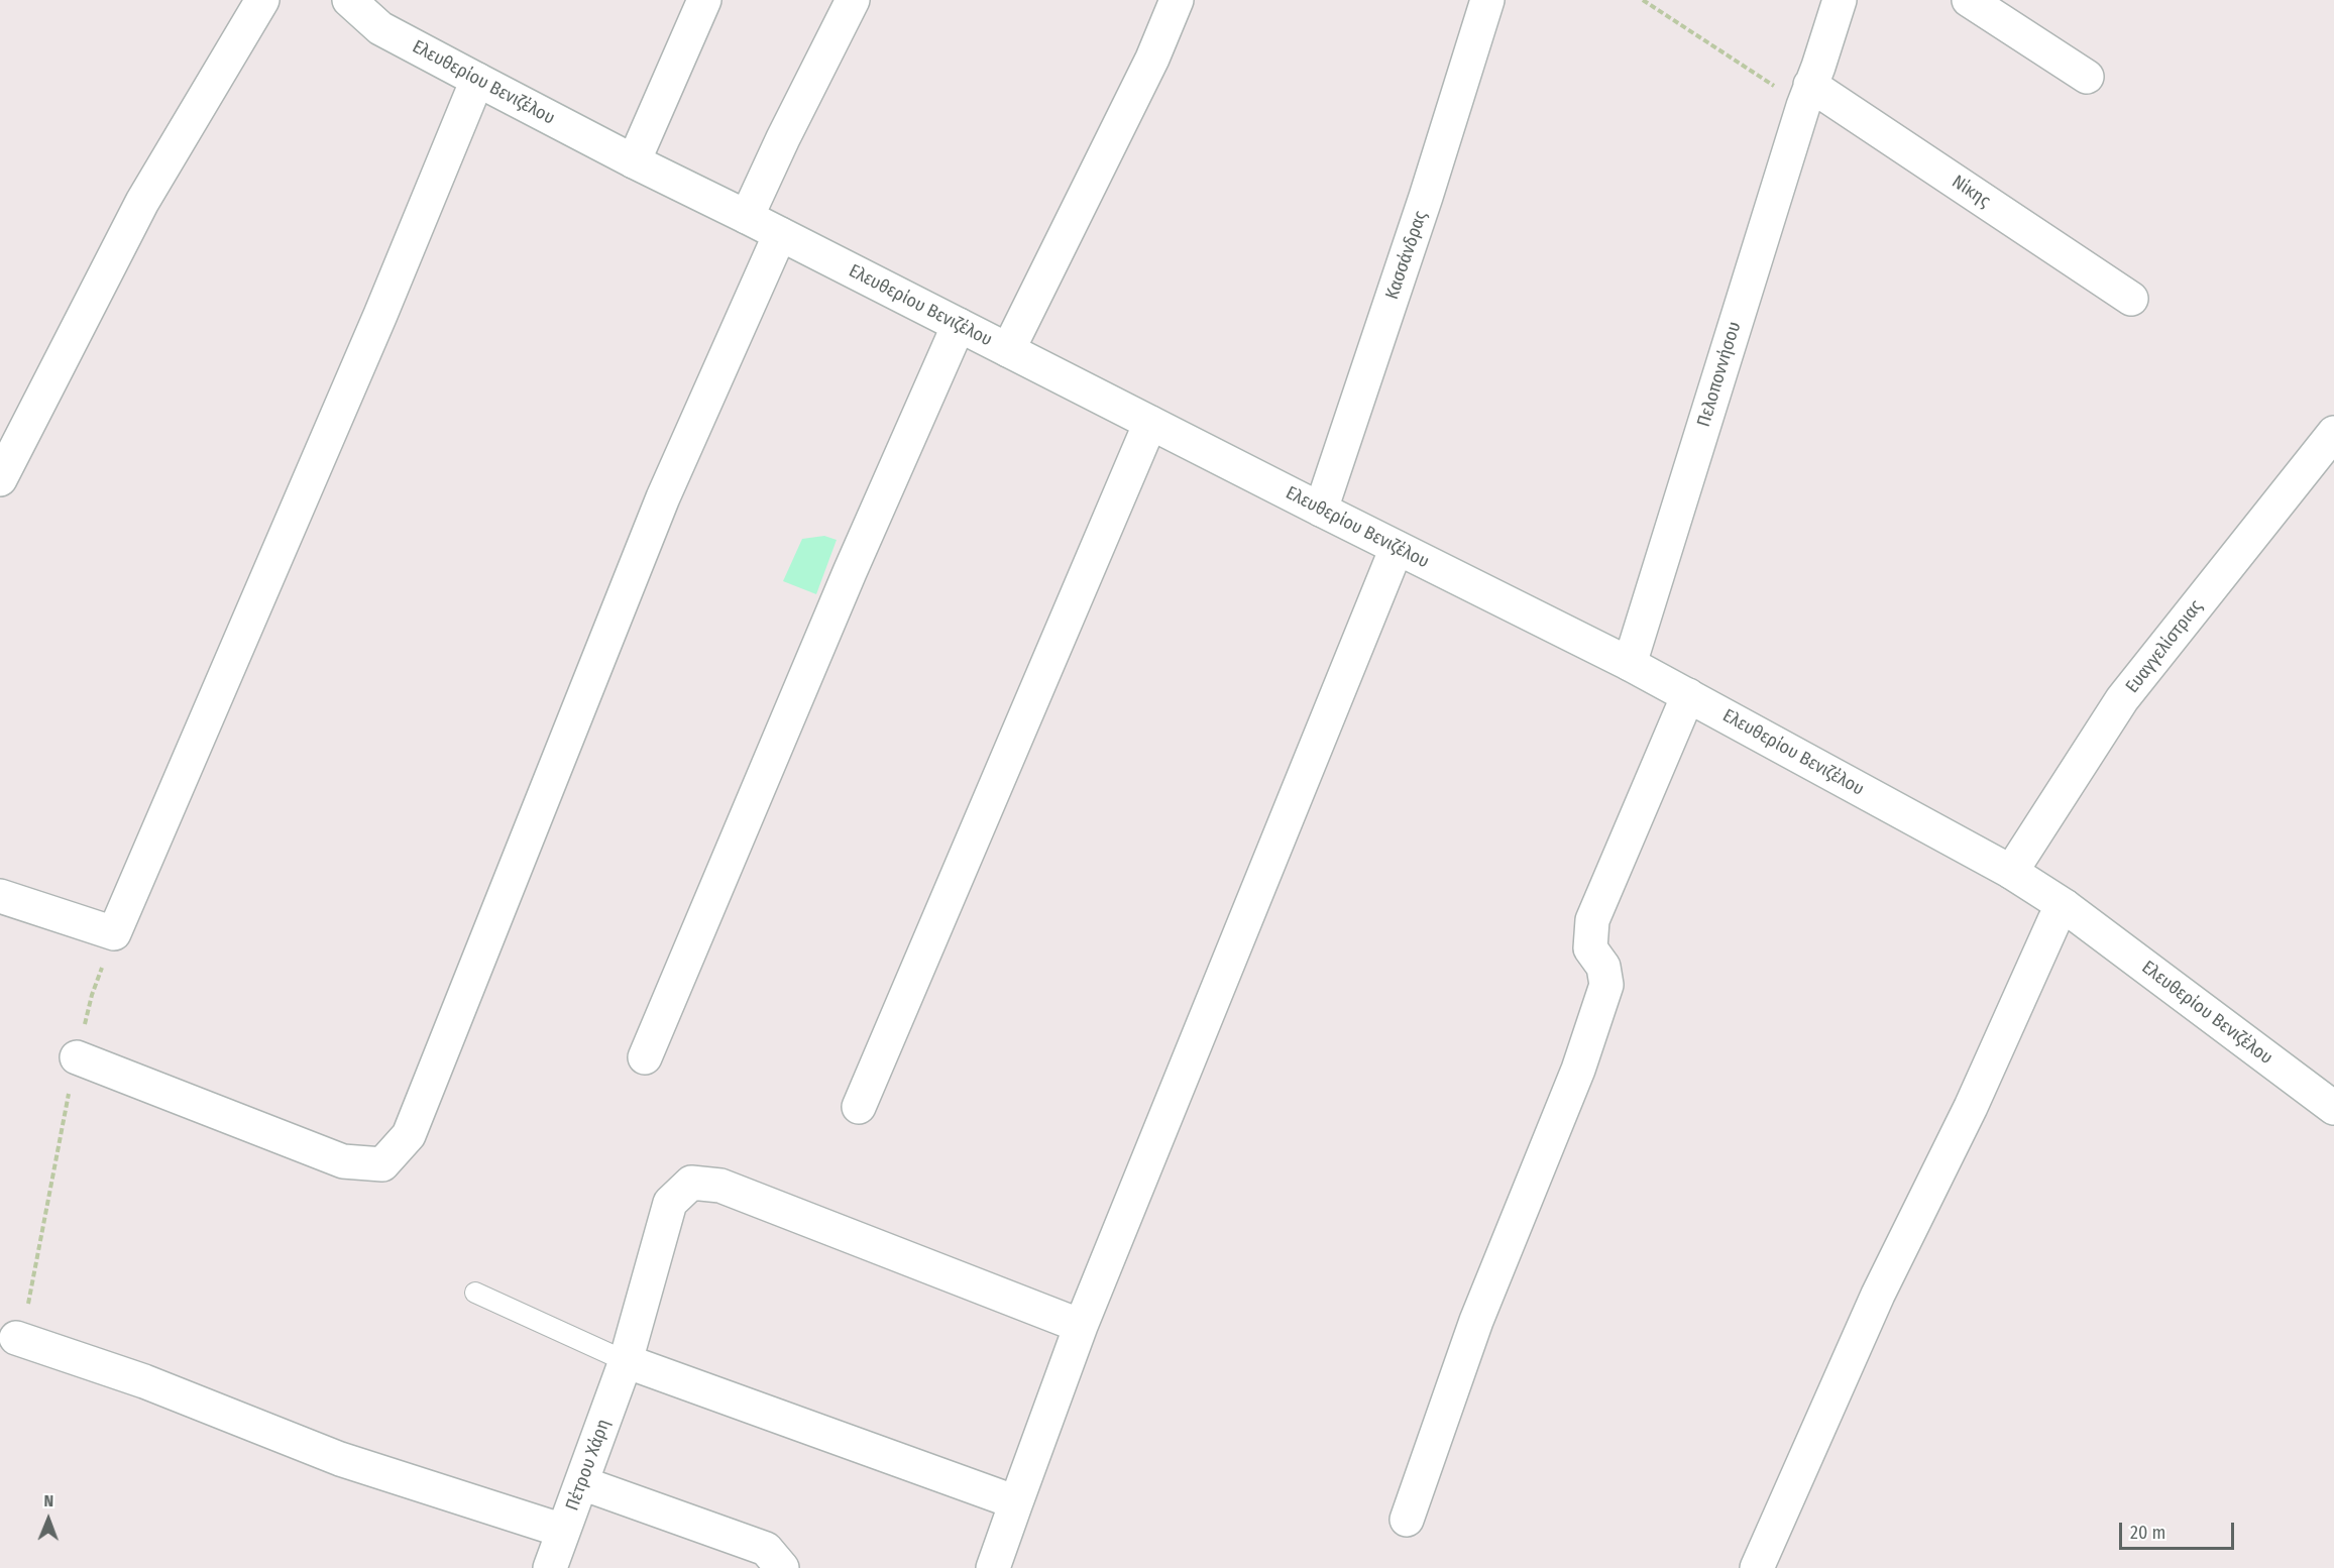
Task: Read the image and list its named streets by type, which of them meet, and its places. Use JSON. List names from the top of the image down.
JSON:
{
  "streets": {
    "street": [
      "Ελευθερίου Βενιζέλου",
      "Νίκης",
      "Κασσάνδρας",
      "Πελοποννήσου",
      "Ευαγγελίστριας",
      "Πέτρου Χάρη"
    ]
  },
  "crossings": [
    ["Ελευθερίου Βενιζέλου", "Κασσάνδρας"],
    ["Ελευθερίου Βενιζέλου", "Πελοποννήσου"],
    ["Ελευθερίου Βενιζέλου", "Ευαγγελίστριας"],
    ["Νίκης", "Πελοποννήσου"]
  ],
  "scale_bar": "20 m",
  "north": "top"
}
